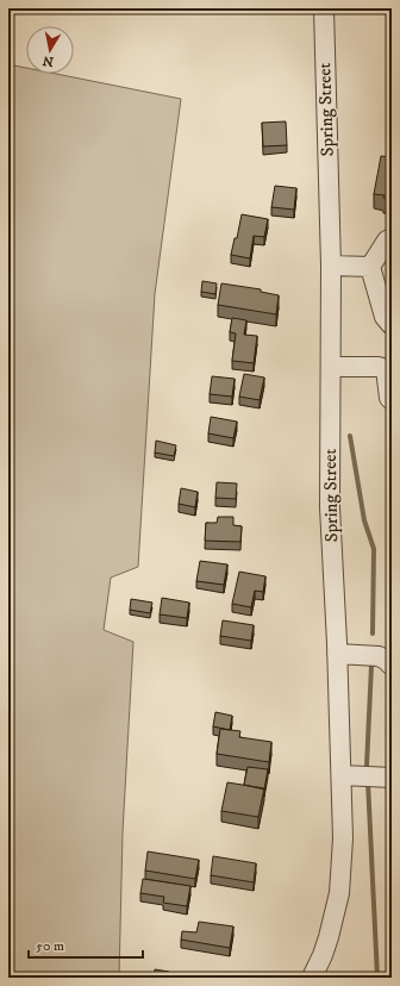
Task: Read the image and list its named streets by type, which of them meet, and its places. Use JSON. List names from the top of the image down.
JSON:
{
  "streets": {
    "street": ["Spring Street"]
  },
  "scale_bar": "50 m",
  "north": "bottom"
}
